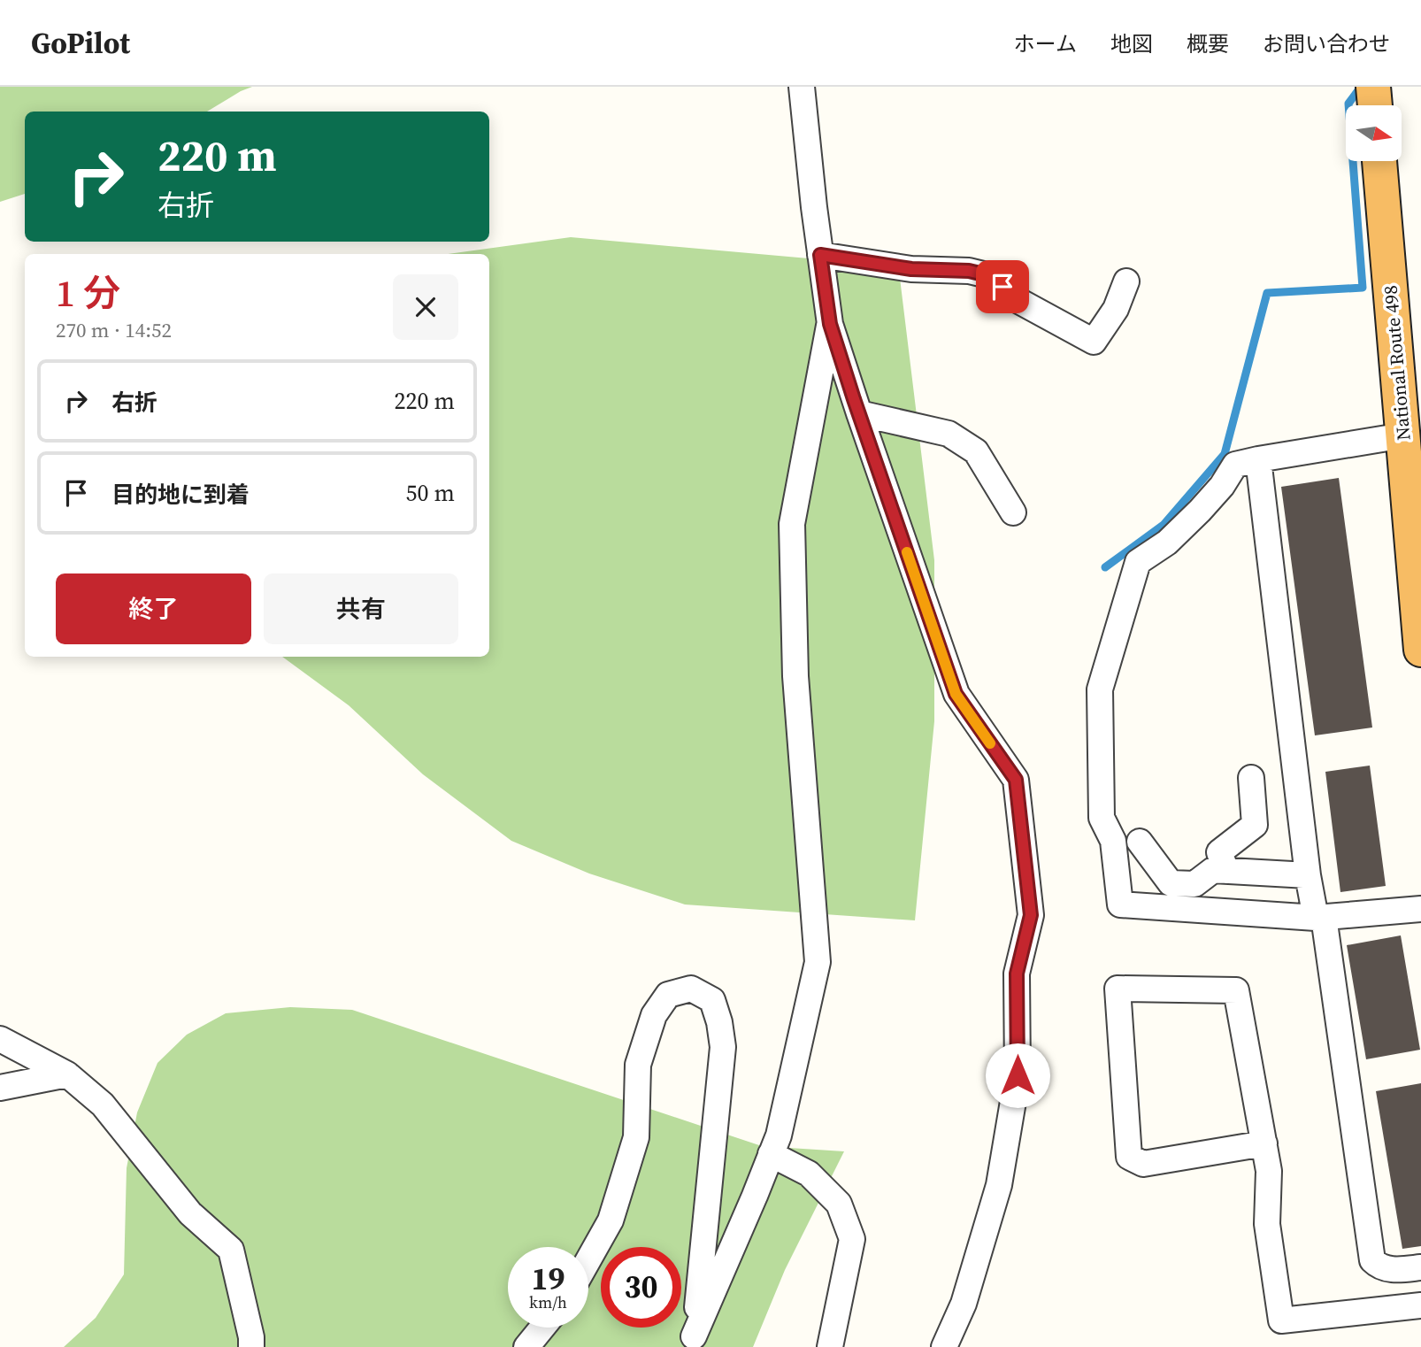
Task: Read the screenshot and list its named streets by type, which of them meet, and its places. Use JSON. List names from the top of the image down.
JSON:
{
  "streets": {
    "highway": ["National Route 498"]
  },
  "north": "right",
  "page": {
    "header": "GoPilot",
    "nav": [
      "ホーム",
      "地図",
      "概要",
      "お問い合わせ"
    ],
    "turn": ["220 m", "右折"],
    "heading": ["1 分", "270 m · 14:52"],
    "list": [
      {
        "name": "右折",
        "value": "220 m"
      },
      {
        "name": "目的地に到着",
        "value": "50 m"
      }
    ],
    "buttons": ["終了", "共有"],
    "speed": "19 km/h",
    "limit": "30"
  }
}
